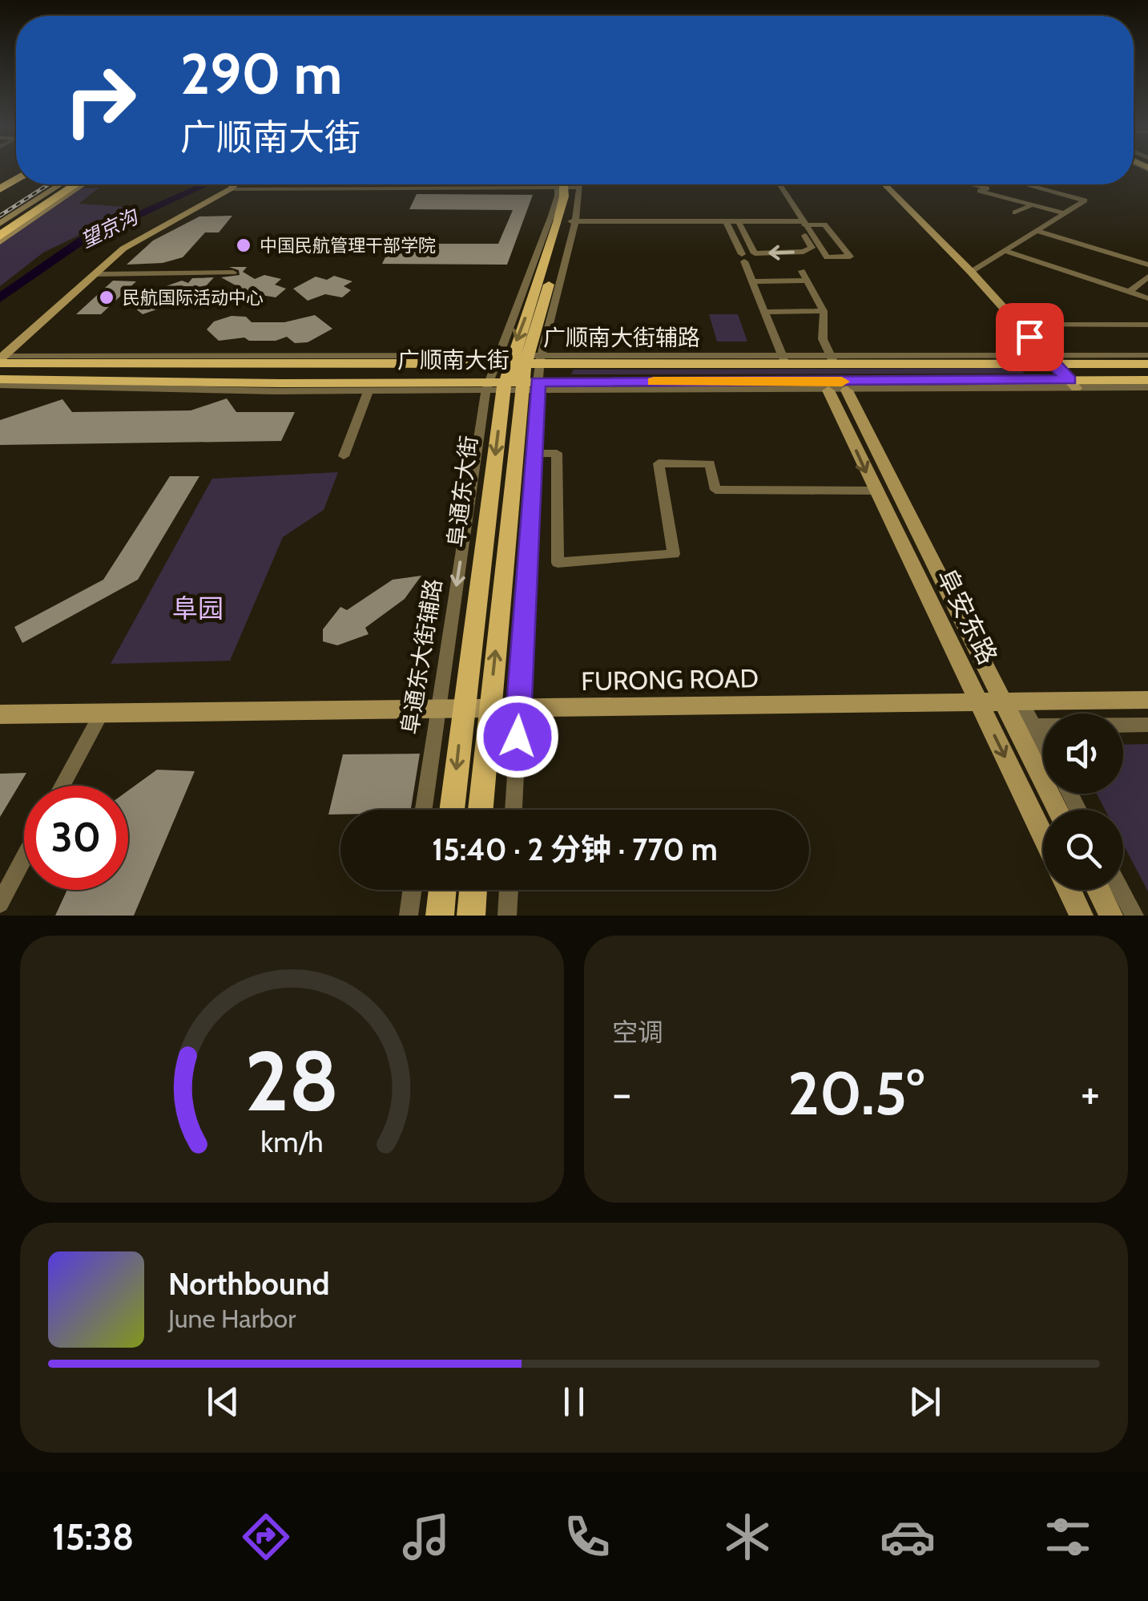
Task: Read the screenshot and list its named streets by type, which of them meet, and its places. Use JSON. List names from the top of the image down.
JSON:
{
  "streets": {
    "main road": ["广顺南大街", "阜通东大街"],
    "street": [
      "广顺南大街辅路",
      "阜安东路",
      "阜通东大街辅路",
      "FURONG ROAD"
    ]
  },
  "crossings": [
    ["广顺南大街辅路", "广顺南大街"],
    ["广顺南大街辅路", "阜通东大街"],
    ["广顺南大街辅路", "阜安东路"],
    ["广顺南大街辅路", "阜通东大街辅路"],
    ["广顺南大街", "阜通东大街"],
    ["广顺南大街", "阜通东大街辅路"],
    ["阜通东大街", "阜通东大街辅路"],
    ["阜通东大街", "FURONG ROAD"],
    ["阜安东路", "FURONG ROAD"],
    ["阜通东大街辅路", "FURONG ROAD"]
  ],
  "water": ["望京沟"],
  "parks": ["阜园"],
  "places": ["中国民航管理干部学院", "民航国际活动中心"],
  "page": {
    "turn": ["290 m", "广顺南大街"],
    "limit": "30",
    "trip": "15:40 · 2 分钟 · 770 m",
    "tile": "空调",
    "heat": ["−", "20.5°", "+"],
    "song": ["Northbound", "June Harbor"],
    "tabs": "15:38",
    "gauge": ["28", "km/h"]
  }
}
